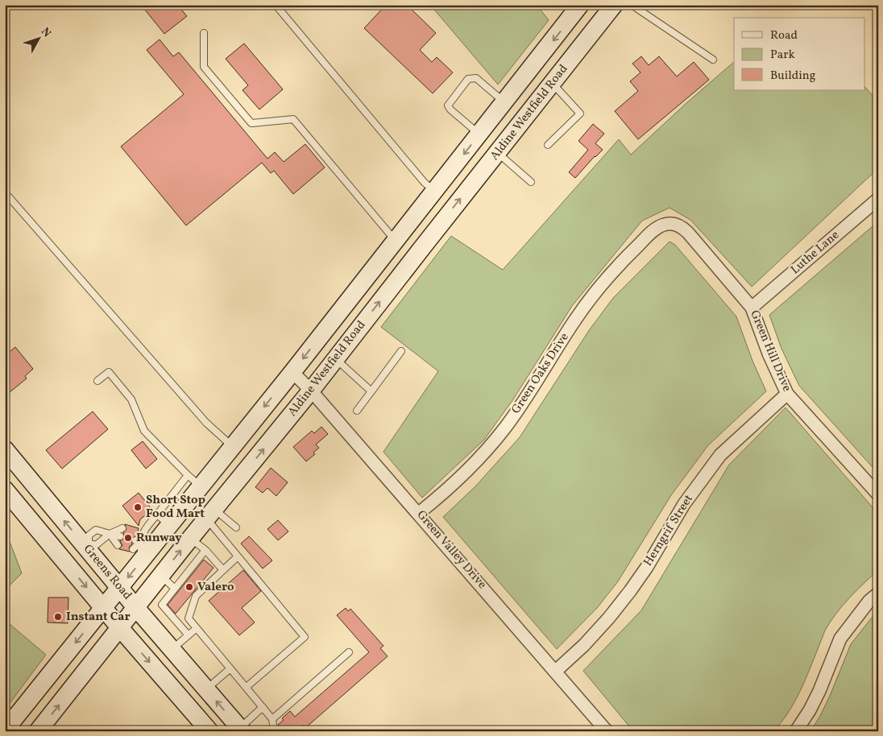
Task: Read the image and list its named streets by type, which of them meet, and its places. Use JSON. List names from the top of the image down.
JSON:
{
  "streets": {
    "main road": ["Aldine Westfield Road", "Greens Road"],
    "street": [
      "Luthe Lane",
      "Green Hill Drive",
      "Green Oaks Drive",
      "Herngrif Street",
      "Green Valley Drive"
    ]
  },
  "crossings": [
    ["Aldine Westfield Road", "Green Valley Drive"],
    ["Aldine Westfield Road", "Greens Road"],
    ["Luthe Lane", "Green Hill Drive"],
    ["Green Hill Drive", "Green Oaks Drive"],
    ["Green Hill Drive", "Herngrif Street"],
    ["Green Oaks Drive", "Green Valley Drive"],
    ["Herngrif Street", "Green Valley Drive"]
  ],
  "places": [
    "Short Stop Food Mart",
    "Runway",
    "Valero",
    "Instant Car"
  ],
  "legend": ["Road", "Park", "Building"],
  "north": "top right"
}
